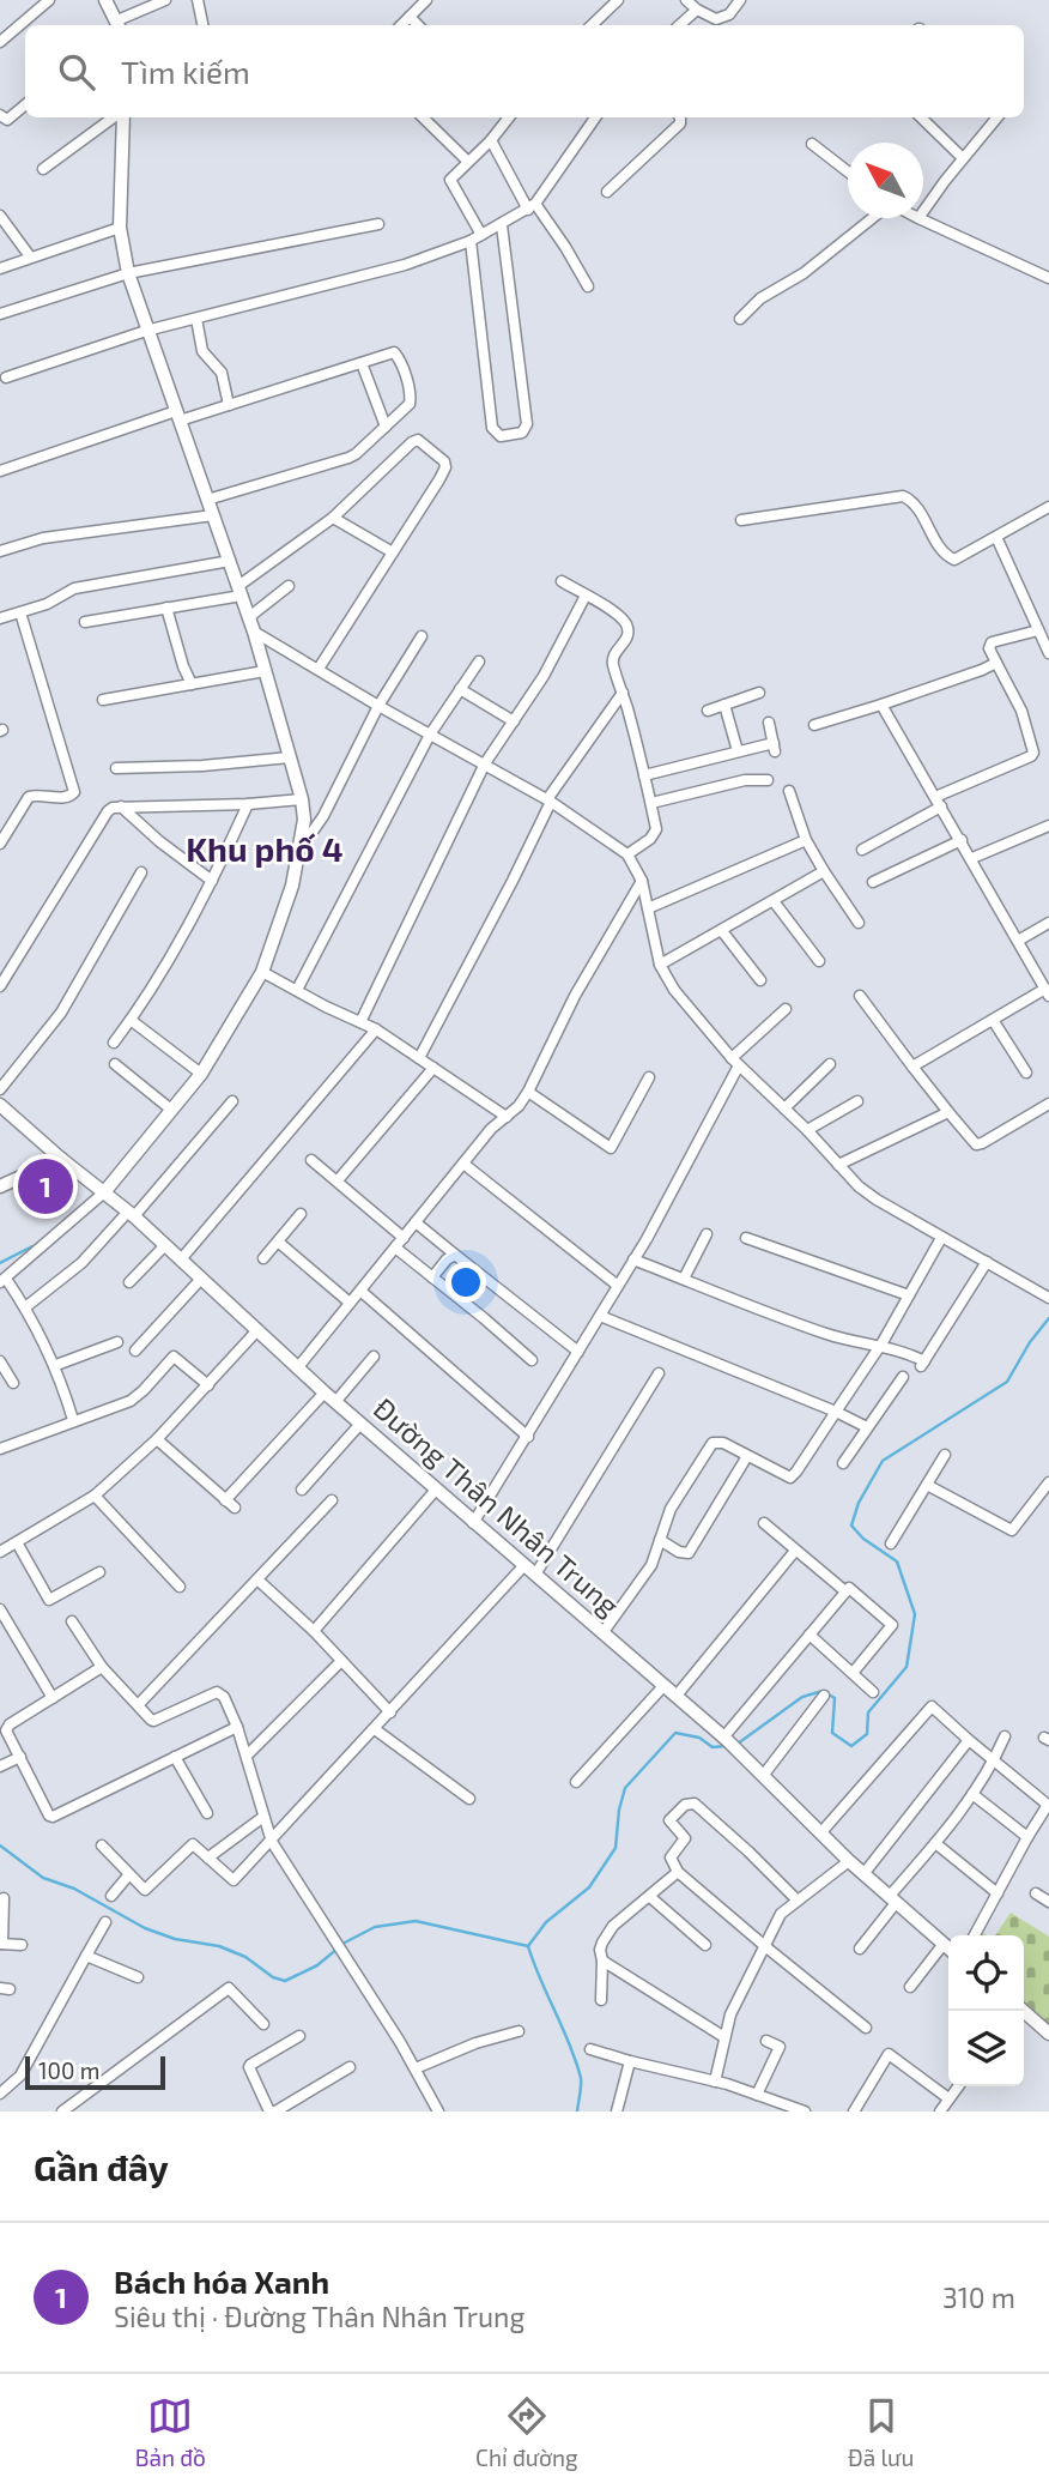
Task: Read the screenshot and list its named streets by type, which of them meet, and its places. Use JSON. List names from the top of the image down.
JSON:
{
  "streets": {
    "street": ["Đường Thân Nhân Trung"]
  },
  "districts": ["Khu phố 4"],
  "scale_bar": "100 m",
  "north": "top left",
  "page": {
    "search": "Tìm kiếm",
    "pins": "1",
    "scale": "100 m",
    "heading": "Gần đây",
    "list": [
      {
        "mark": "1",
        "name": "Bách hóa Xanh",
        "note": "Siêu thị · Đường Thân Nhân Trung",
        "value": "310 m"
      }
    ],
    "nav": ["Bản đồ", "Chỉ đường", "Đã lưu"]
  }
}
